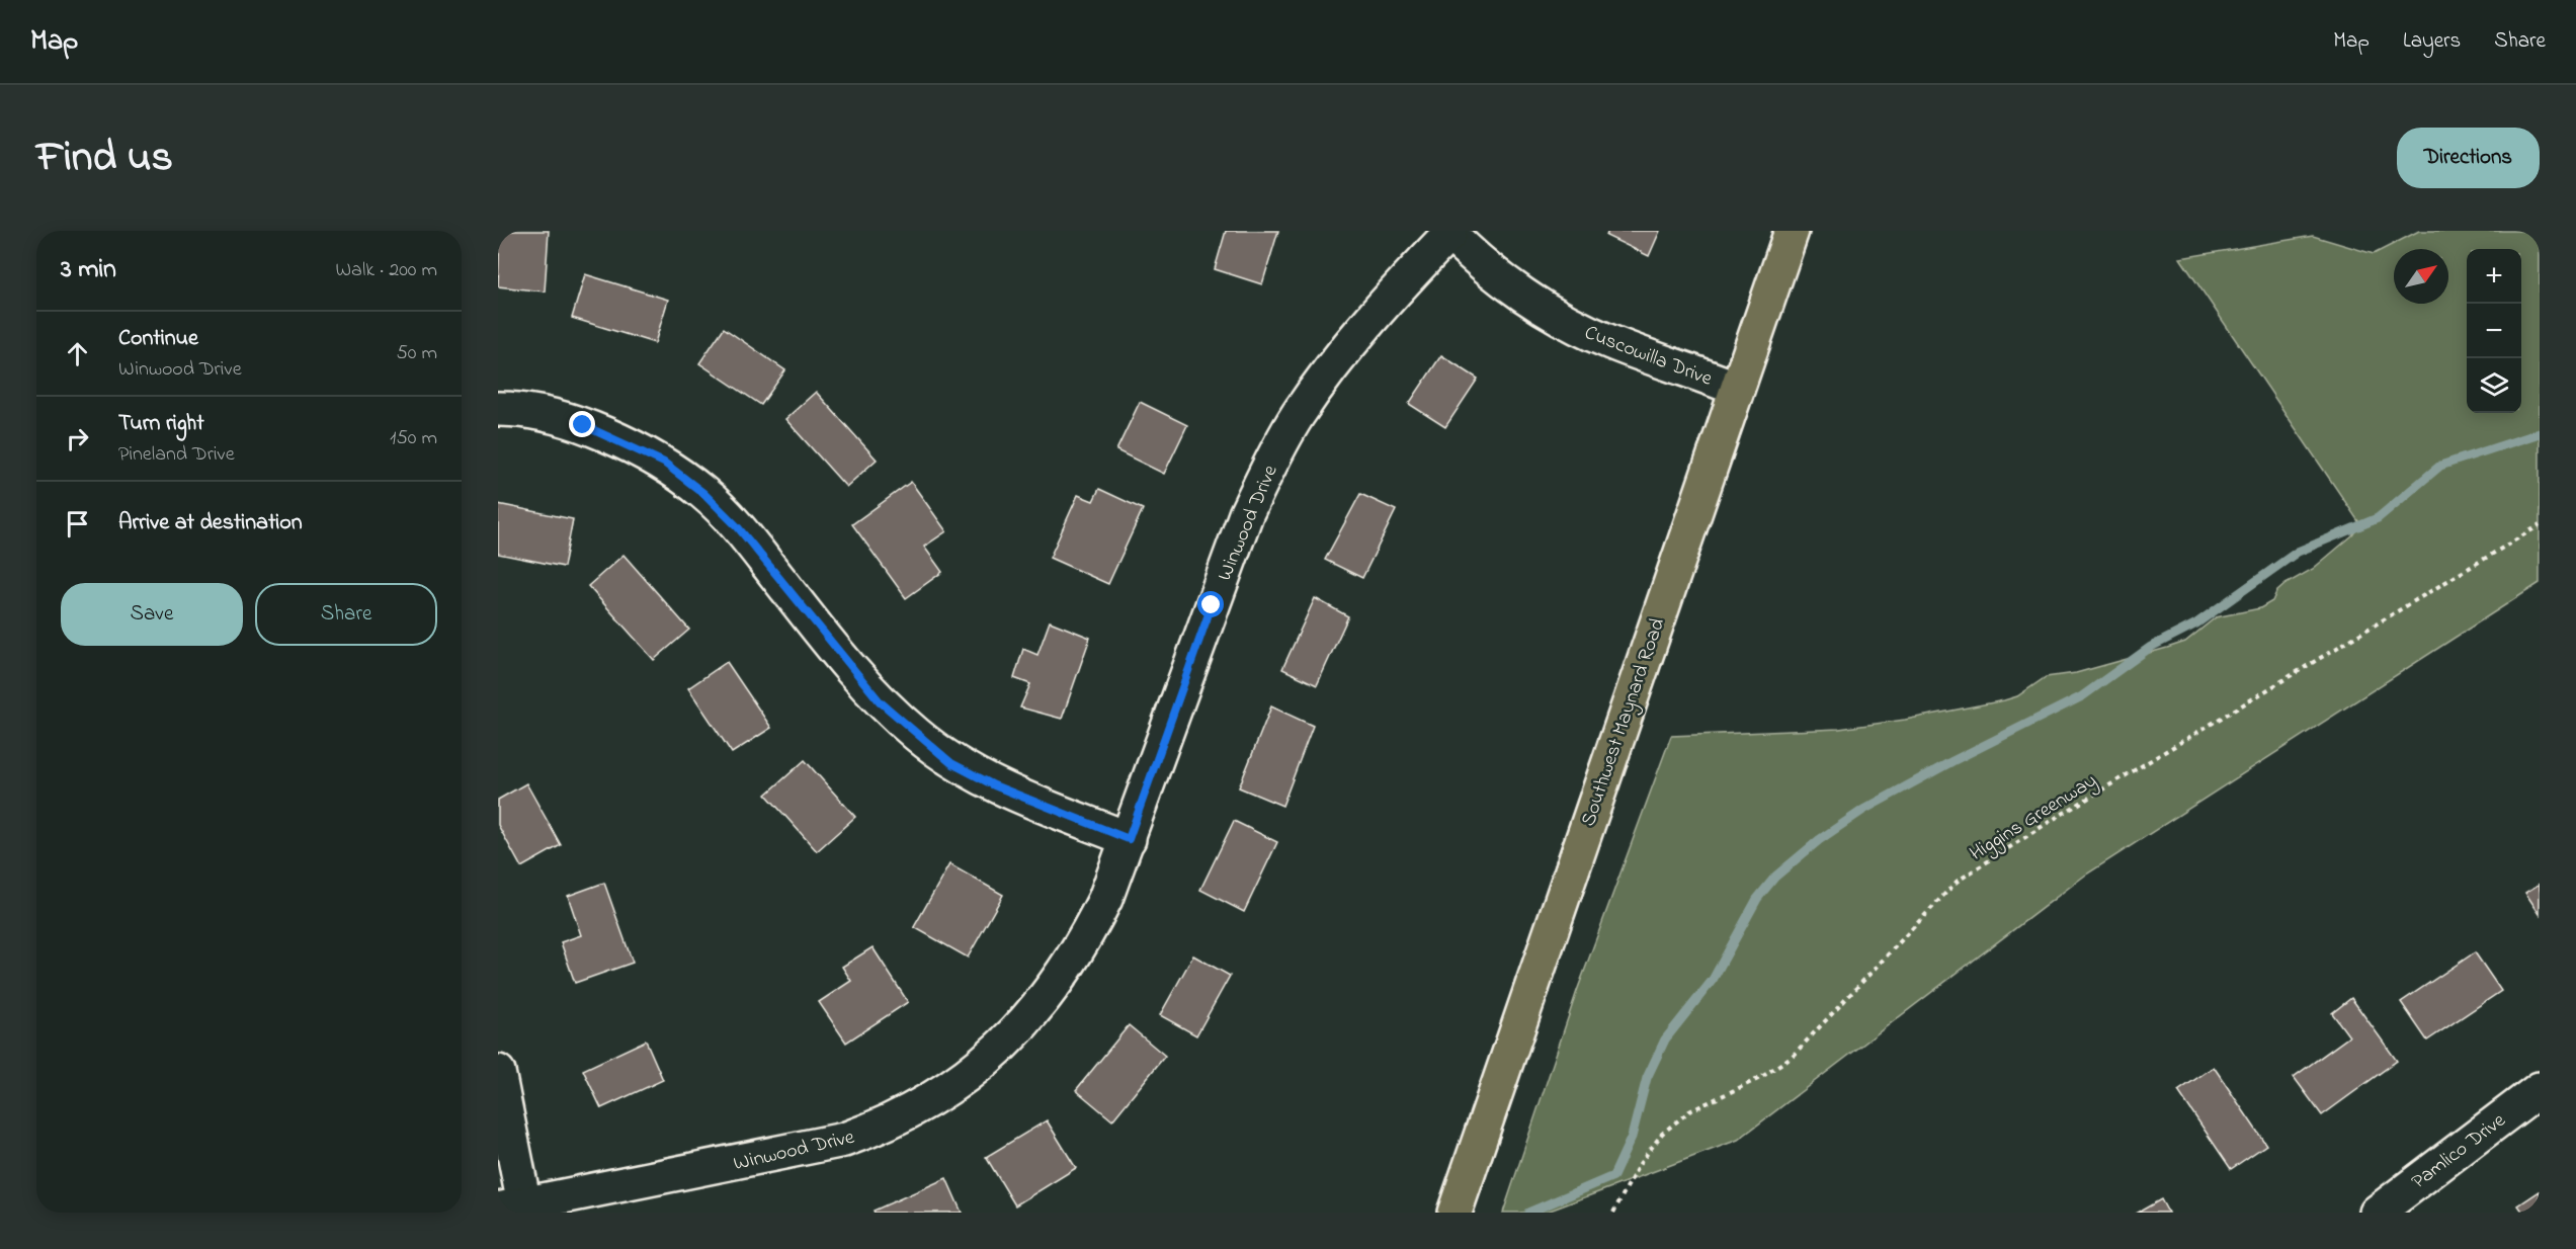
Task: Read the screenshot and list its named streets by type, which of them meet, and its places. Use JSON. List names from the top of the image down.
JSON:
{
  "streets": {
    "main road": ["Southwest Maynard Road"],
    "street": ["Cuscowilla Drive", "Winwood Drive", "Pamlico Drive"],
    "path": ["Higgins Greenway"]
  },
  "crossings": [
    ["Cuscowilla Drive", "Winwood Drive"],
    ["Cuscowilla Drive", "Southwest Maynard Road"]
  ],
  "north": "top right",
  "page": {
    "header": "Map",
    "nav": ["Map", "Layers", "Share"],
    "title": "Find us",
    "buttons": [
      "Directions",
      ["Save", "Share"]
    ],
    "heading": ["3 min", "Walk · 200 m"],
    "map_buttons": ["+", "−"],
    "list": [
      ["Continue", "Winwood Drive", "50 m"],
      ["Turn right", "Pineland Drive", "150 m"],
      "Arrive at destination"
    ]
  }
}
